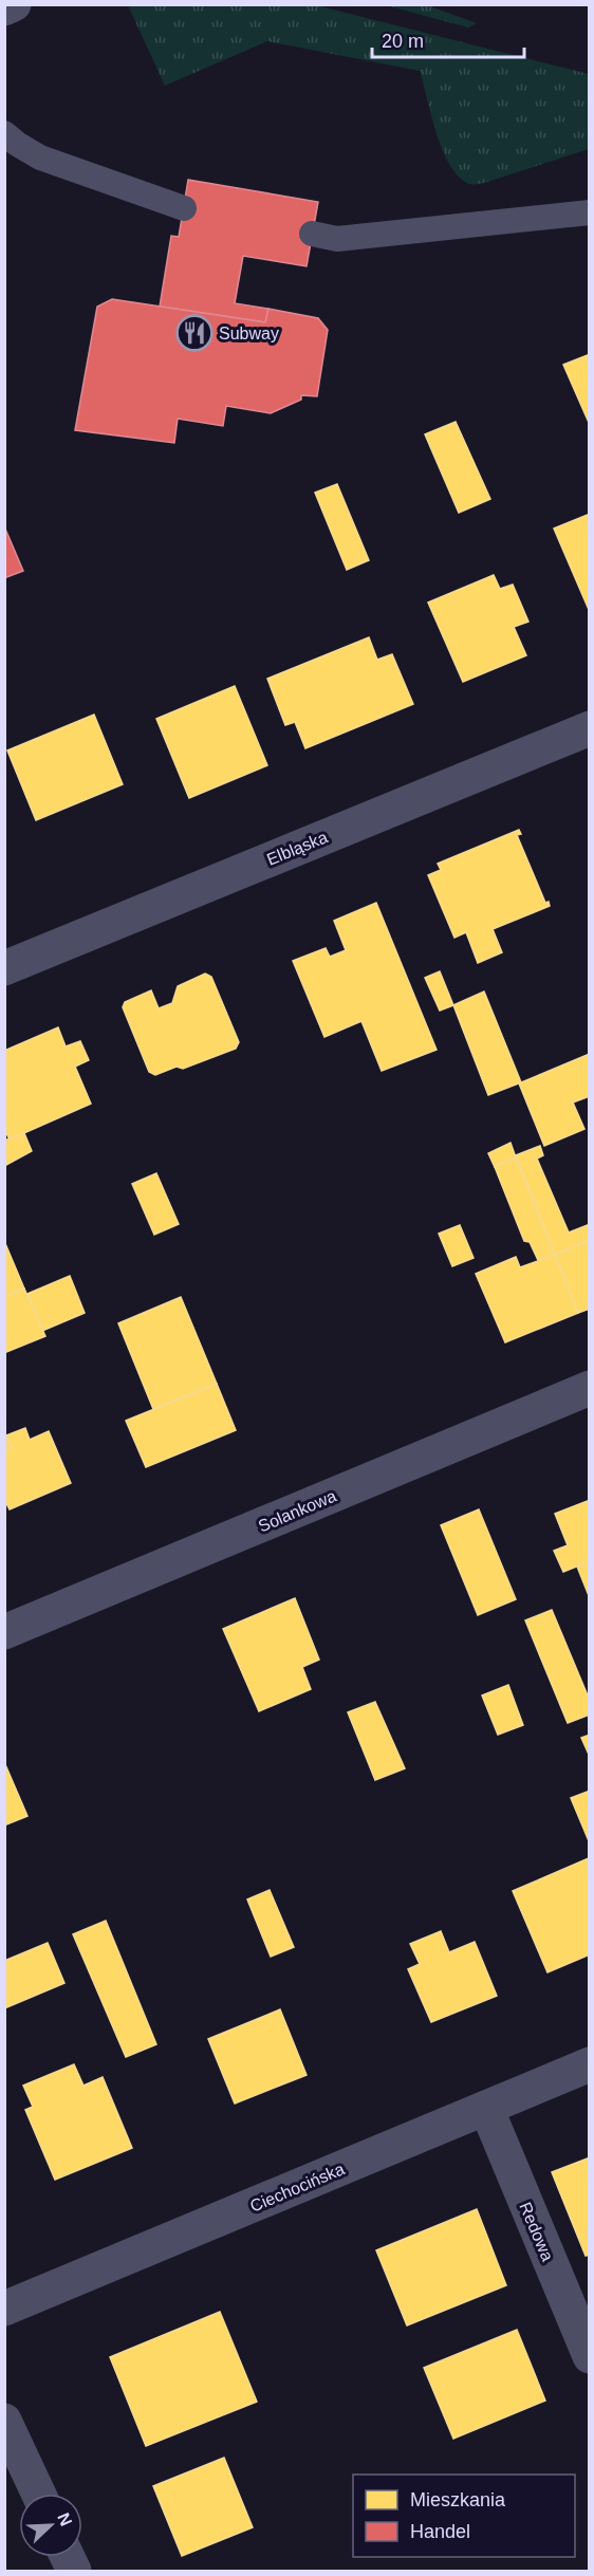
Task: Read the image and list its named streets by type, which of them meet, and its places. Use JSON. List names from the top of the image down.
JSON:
{
  "streets": {
    "street": [
      "Elbląska",
      "Solankowa",
      "Ciechocińska",
      "Redowa"
    ]
  },
  "crossings": [
    ["Ciechocińska", "Redowa"]
  ],
  "places": {
    "restaurant": ["Subway"]
  },
  "legend": ["Mieszkania", "Handel"],
  "scale_bar": "20 m",
  "north": "top right"
}
